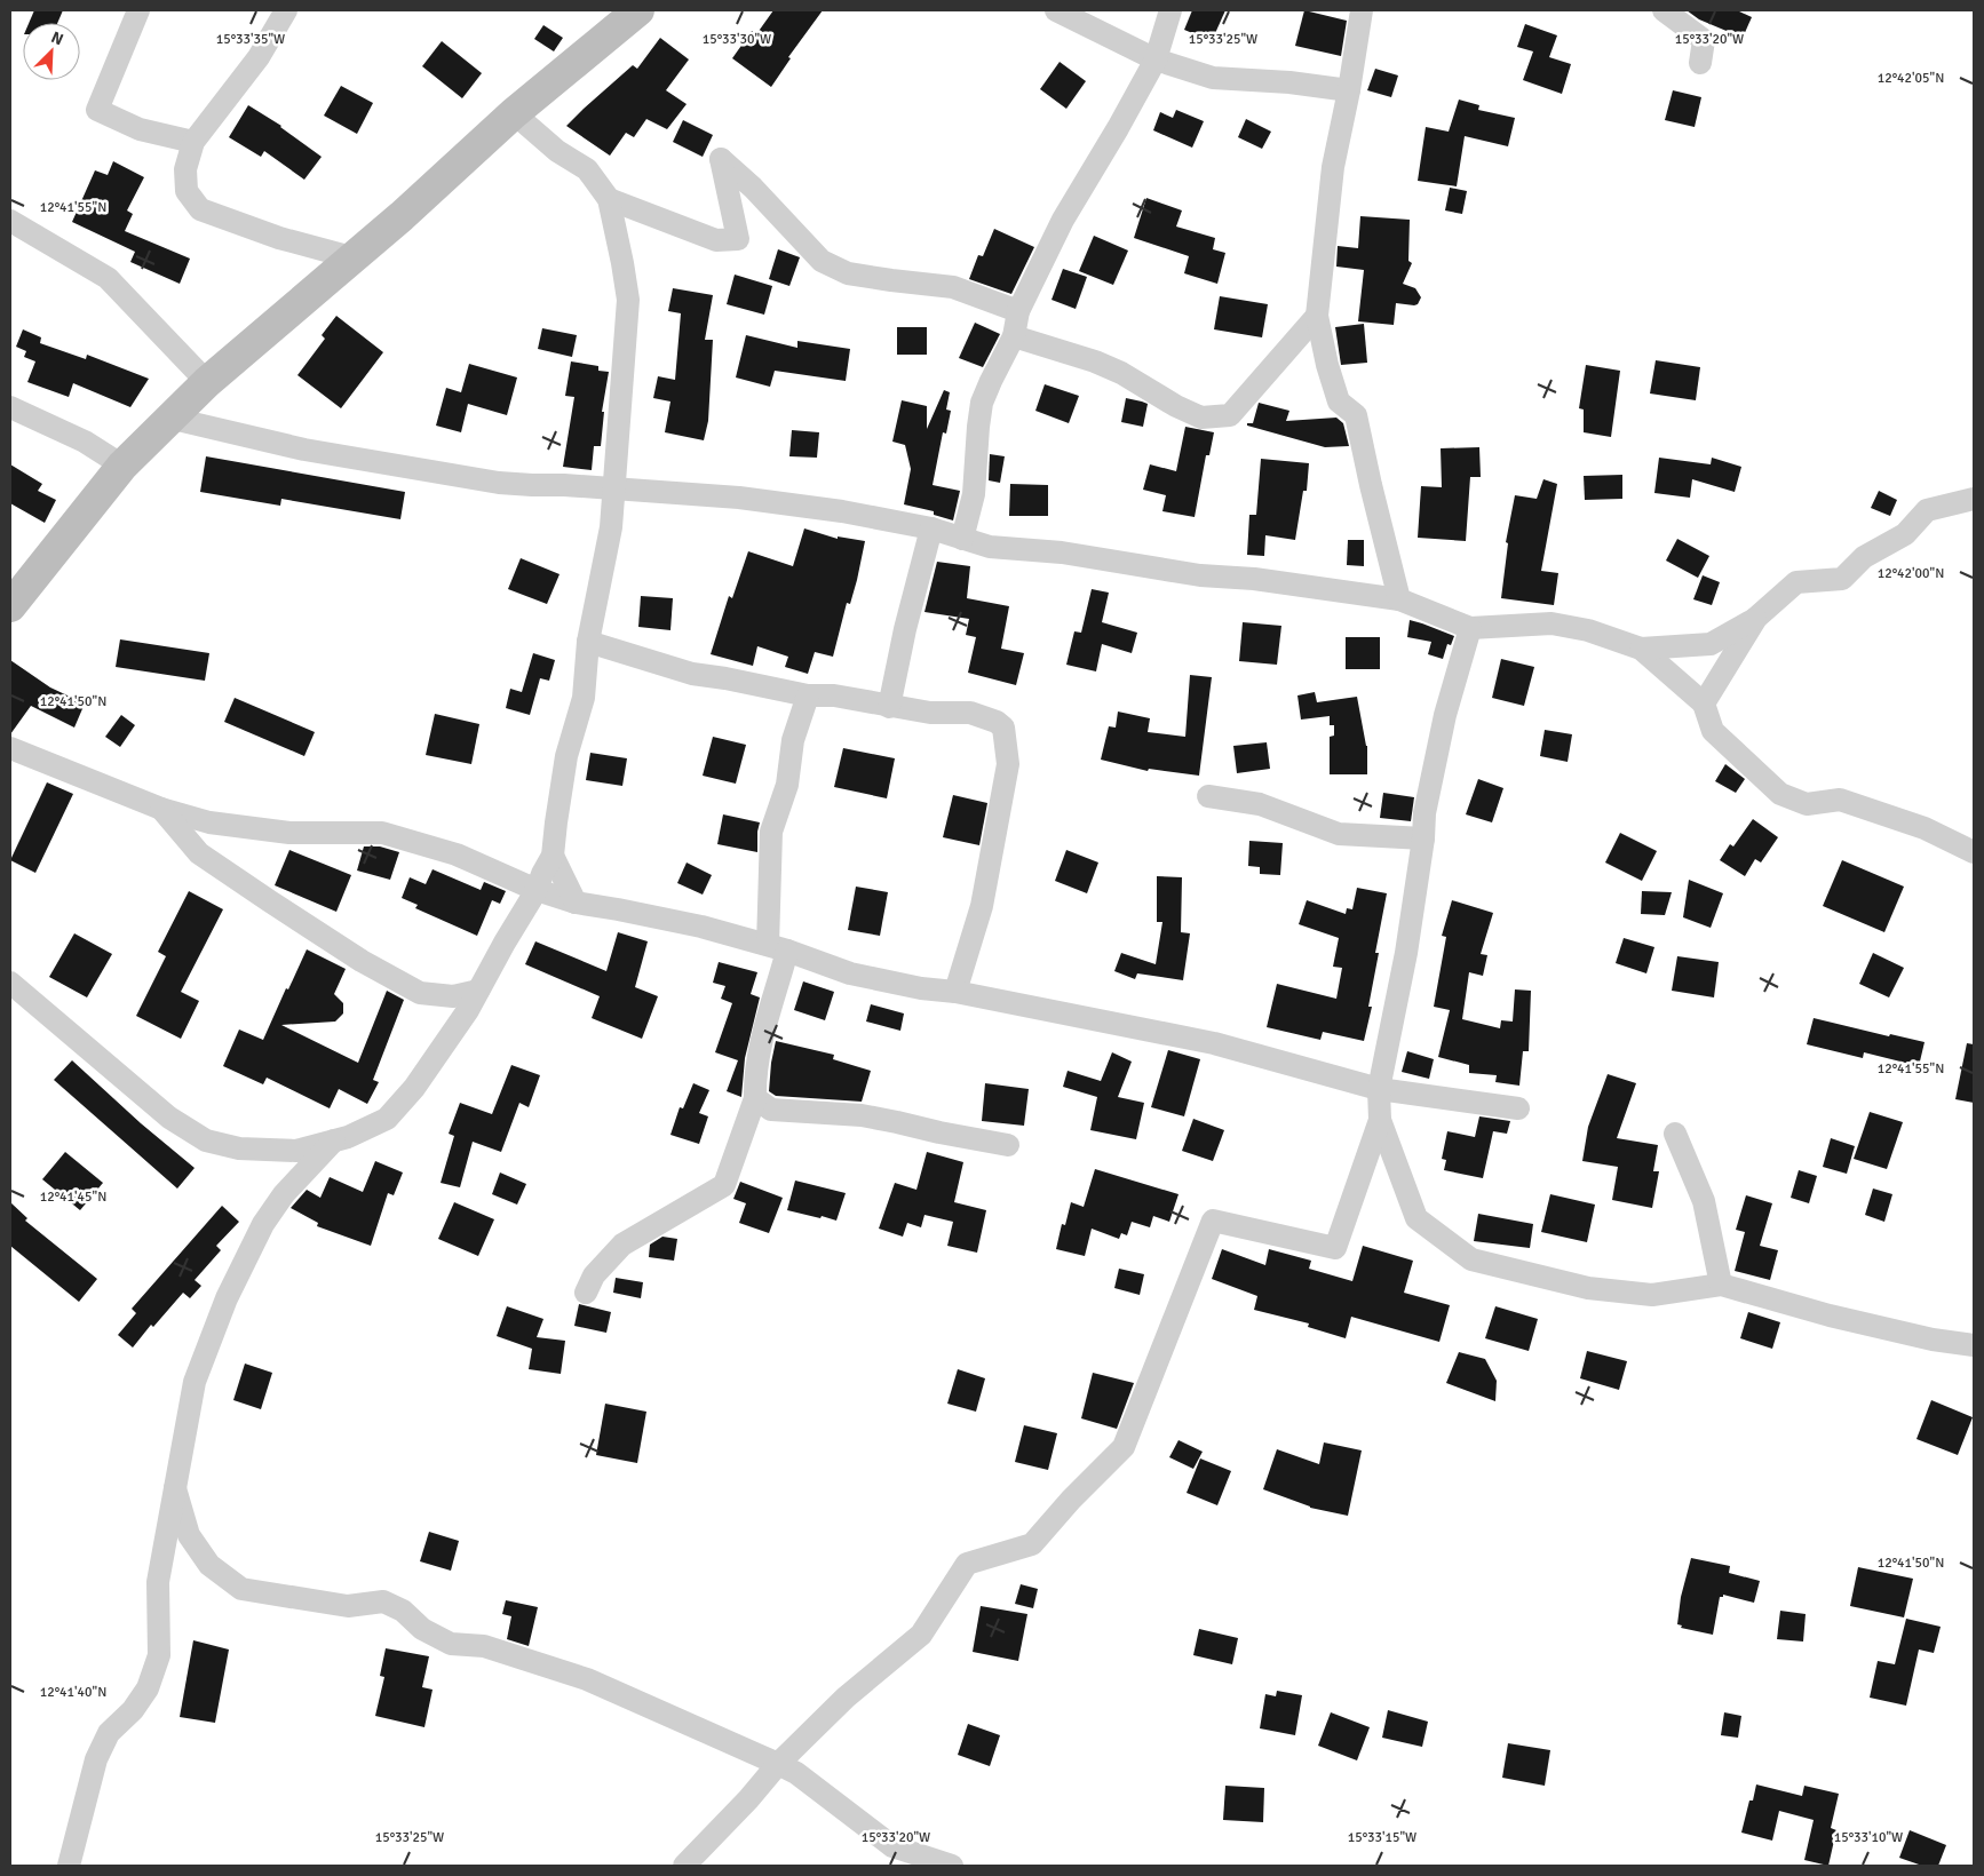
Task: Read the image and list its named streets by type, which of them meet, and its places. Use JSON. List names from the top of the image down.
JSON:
{
  "north": "top right",
  "coordinates": [
    "15°33'35\"W",
    "15°33'30\"W",
    "15°33'25\"W",
    "15°33'20\"W",
    "12°42'05\"N",
    "12°41'55\"N",
    "12°42'00\"N",
    "12°41'50\"N",
    "12°41'45\"N",
    "12°41'40\"N",
    "15°33'15\"W",
    "15°33'10\"W"
  ]
}
